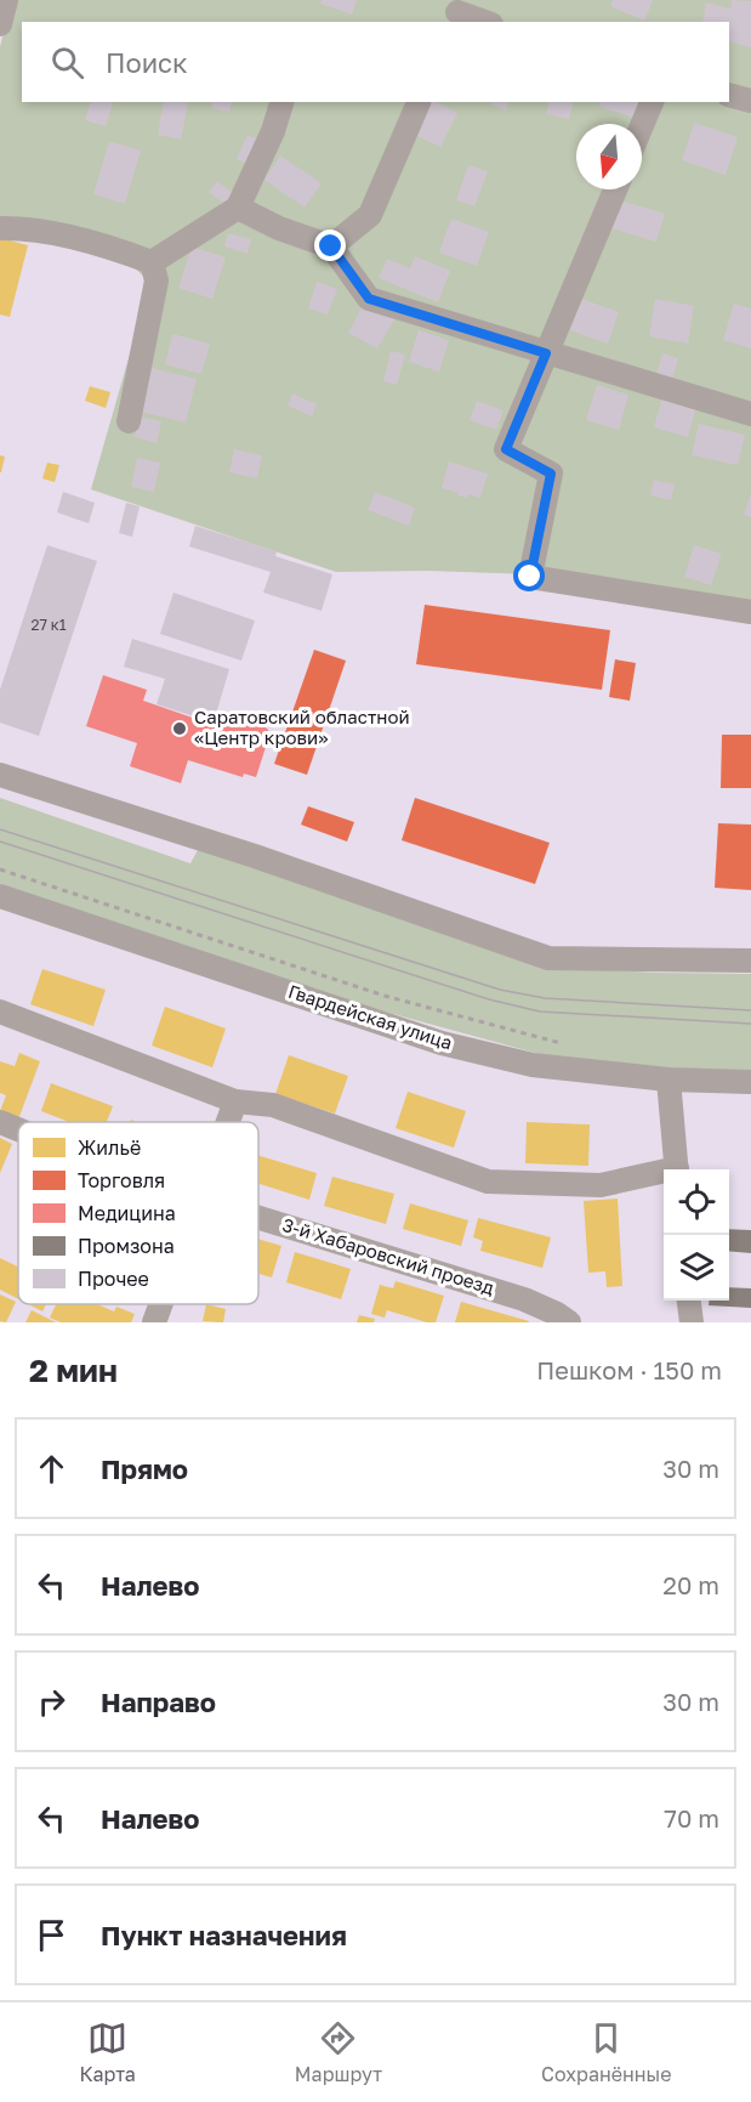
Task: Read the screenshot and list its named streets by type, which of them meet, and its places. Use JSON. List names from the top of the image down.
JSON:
{
  "streets": {
    "street": ["Гвардейская улица", "3-й Хабаровский проезд"]
  },
  "places": ["Саратовский областной «Центр крови»"],
  "house_numbers": ["27 к1"],
  "legend": [
    "Жильё",
    "Торговля",
    "Медицина",
    "Промзона",
    "Прочее"
  ],
  "north": "bottom",
  "page": {
    "search": "Поиск",
    "heading": ["2 мин", "Пешком · 150 m"],
    "list": [
      ["Прямо", "30 m"],
      ["Налево", "20 m"],
      ["Направо", "30 m"],
      ["Налево", "70 m"],
      "Пункт назначения"
    ],
    "nav": ["Карта", "Маршрут", "Сохранённые"]
  }
}
